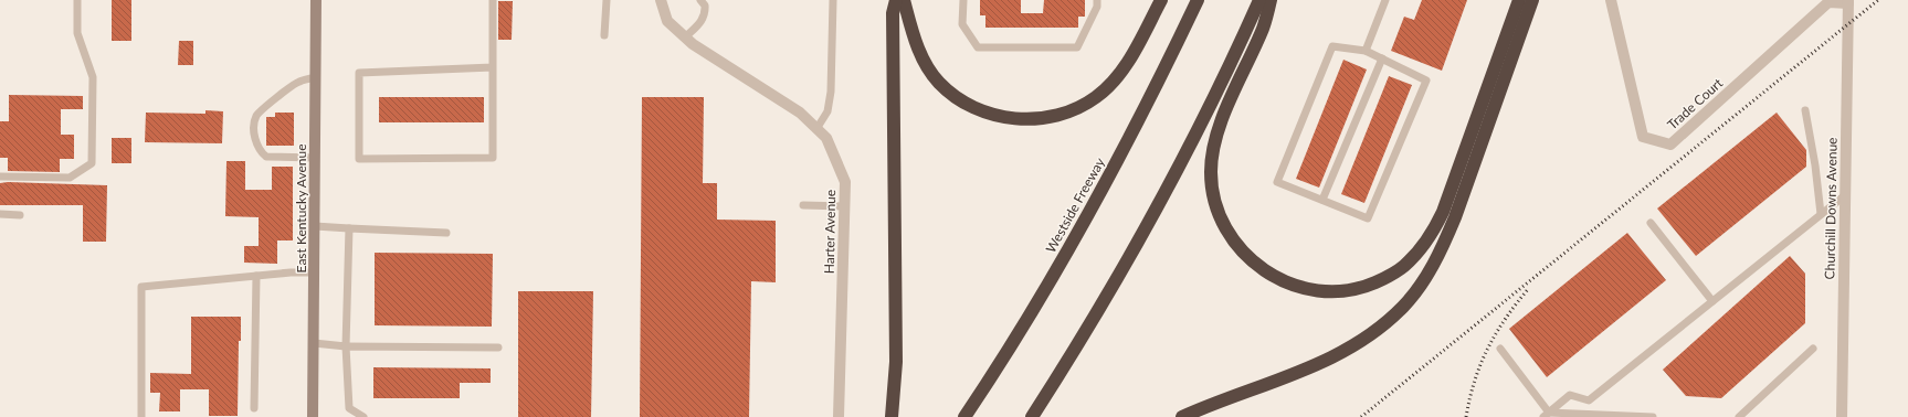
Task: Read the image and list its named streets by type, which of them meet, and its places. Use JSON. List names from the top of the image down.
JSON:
{
  "streets": {
    "highway": ["Westside Freeway"],
    "street": [
      "Trade Court",
      "East Kentucky Avenue",
      "Churchill Downs Avenue",
      "Harter Avenue"
    ]
  },
  "crossings": [
    ["Trade Court", "Churchill Downs Avenue"]
  ]
}
